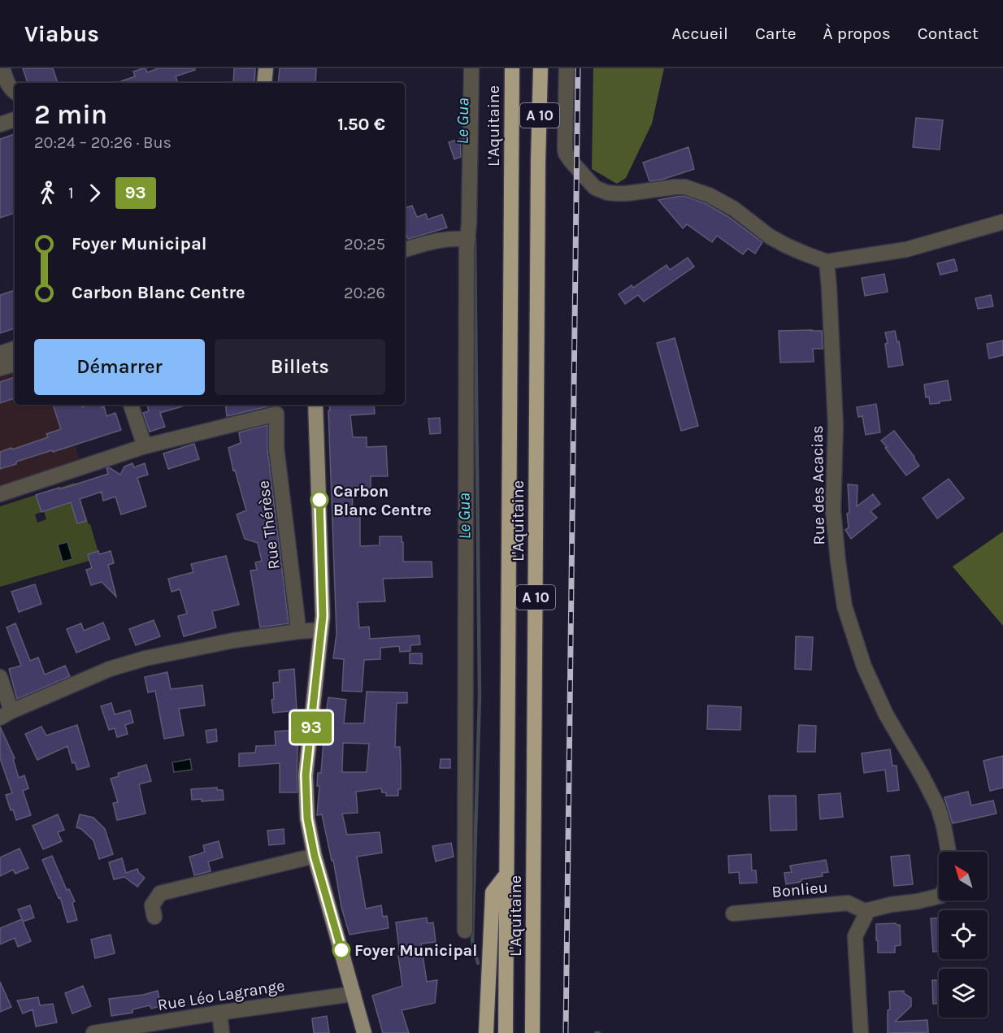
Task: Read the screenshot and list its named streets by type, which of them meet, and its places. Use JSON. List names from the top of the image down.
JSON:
{
  "streets": {
    "highway": ["A 10", "L'Aquitaine"],
    "street": [
      "Rue des Acacias",
      "Rue Thérèse",
      "Bonlieu",
      "Rue Léo Lagrange"
    ]
  },
  "water": ["Le Gua"],
  "places": ["Carbon Blanc Centre", "Foyer Municipal"],
  "lines": ["bus line 93"],
  "north": "top left",
  "page": {
    "header": "Viabus",
    "nav": [
      "Accueil",
      "Carte",
      "À propos",
      "Contact"
    ],
    "on_map": "93",
    "heading": ["2 min", "20:24 – 20:26 · Bus", "1.50 €"],
    "legs": ["1", "93"],
    "list": [
      {
        "name": "Foyer Municipal",
        "value": "20:25"
      },
      {
        "name": "Carbon Blanc Centre",
        "value": "20:26"
      }
    ],
    "buttons": ["Démarrer", "Billets"]
  }
}
